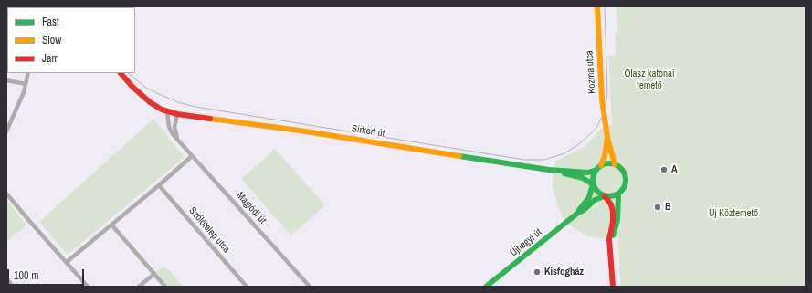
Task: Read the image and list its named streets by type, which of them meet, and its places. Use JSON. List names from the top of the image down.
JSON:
{
  "streets": {
    "street": [
      "Kozma utca",
      "Sírkert út",
      "Maglódi út",
      "Szőlőtelep utca",
      "Újhegyi út"
    ]
  },
  "crossings": [
    ["Kozma utca", "Sírkert út"],
    ["Kozma utca", "Újhegyi út"],
    ["Sírkert út", "Maglódi út"],
    ["Sírkert út", "Újhegyi út"]
  ],
  "parks": ["Olasz katonai temető", "Új Köztemető"],
  "places": ["A", "B", "Kisfogház"],
  "legend": ["Fast", "Slow", "Jam"],
  "scale_bar": "100 m"
}
